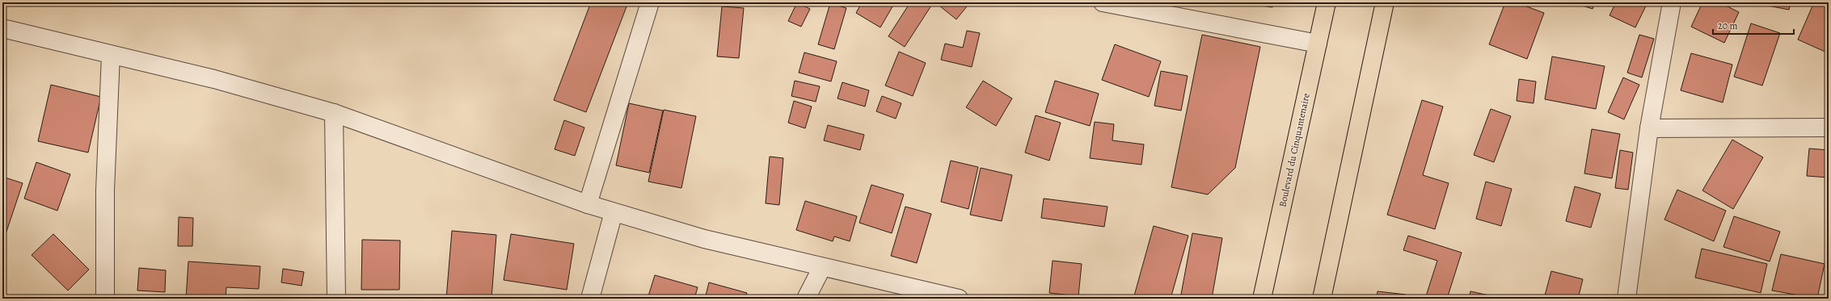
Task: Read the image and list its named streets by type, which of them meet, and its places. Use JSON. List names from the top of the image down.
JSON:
{
  "streets": {
    "main road": ["Boulevard du Cinquantenaire"]
  },
  "scale_bar": "20 m"
}
